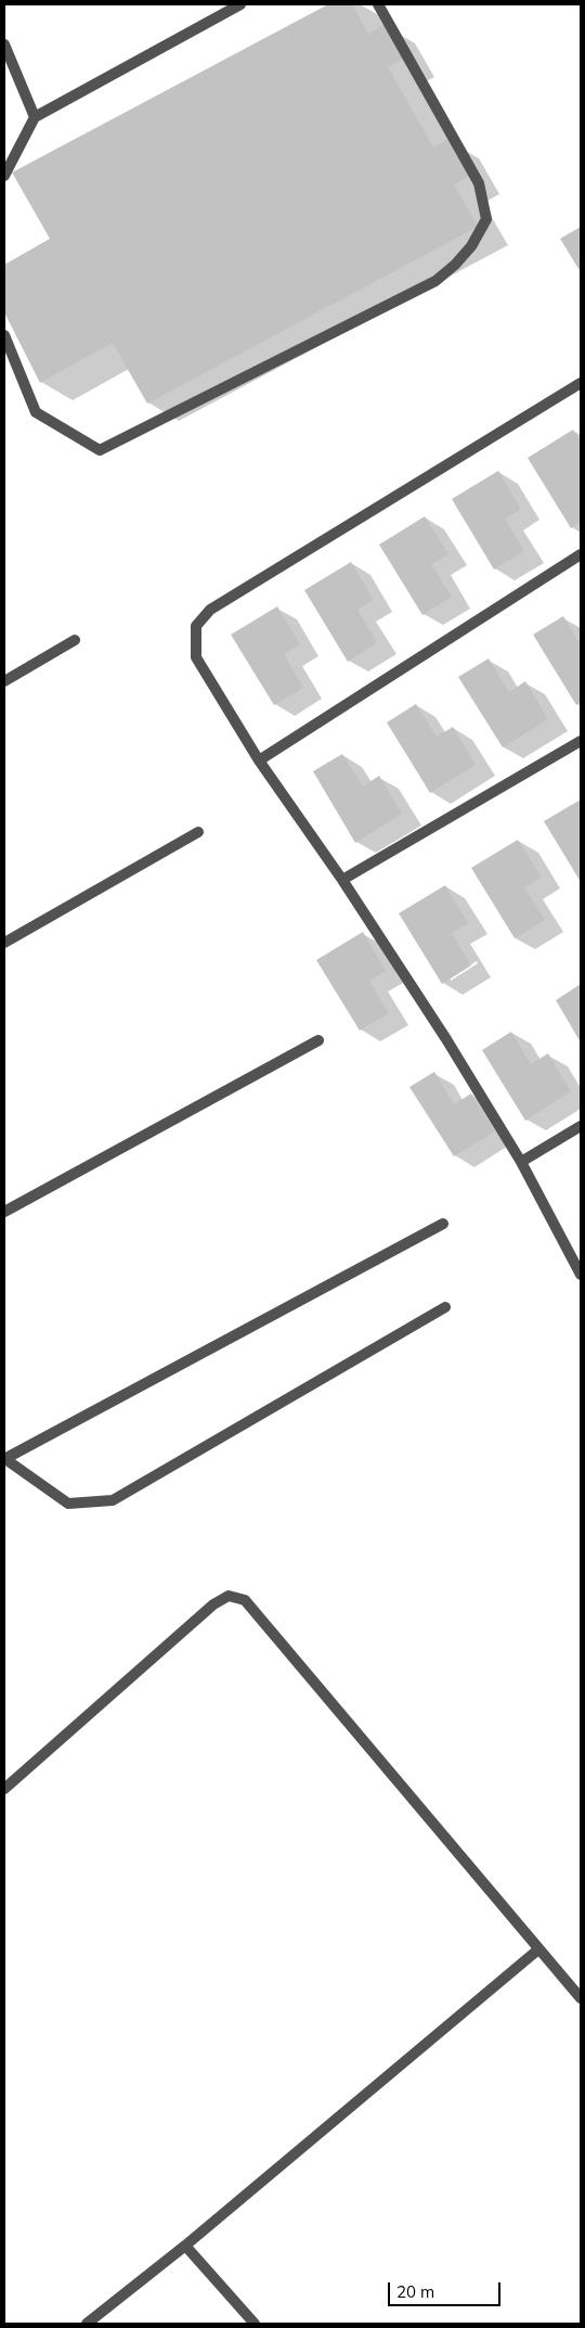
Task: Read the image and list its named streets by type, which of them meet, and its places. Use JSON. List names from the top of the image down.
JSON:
{
  "scale_bar": "20 m"
}
